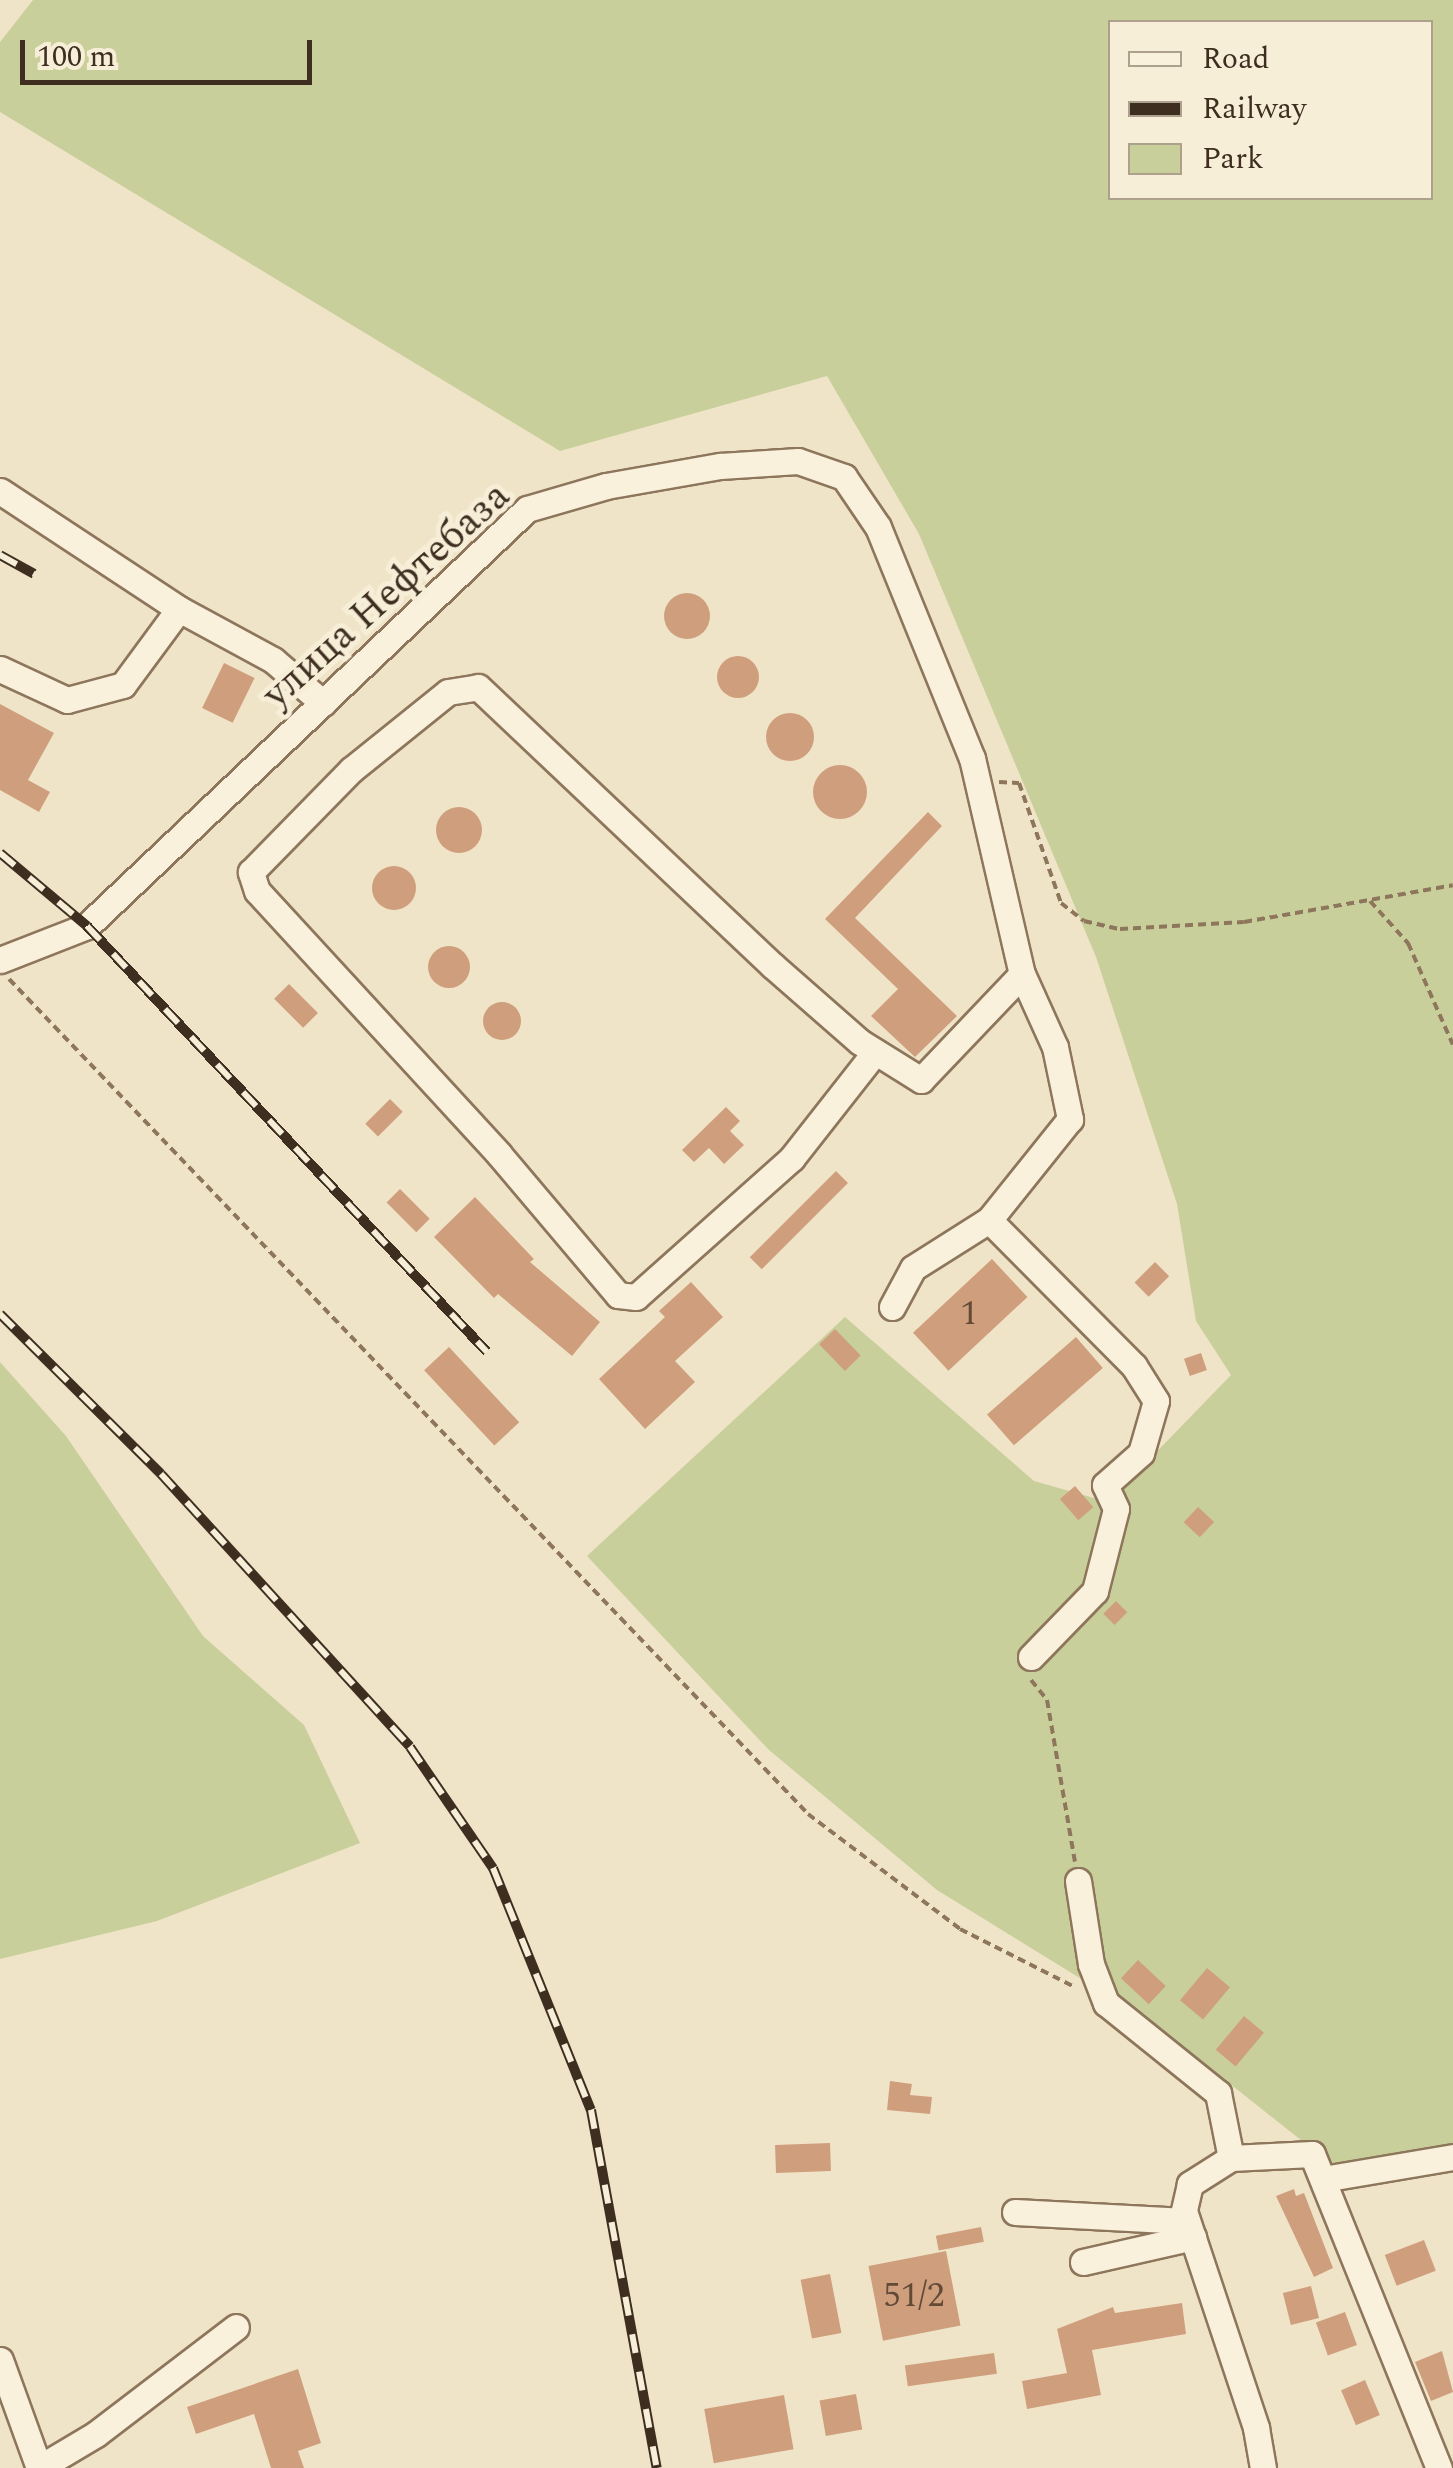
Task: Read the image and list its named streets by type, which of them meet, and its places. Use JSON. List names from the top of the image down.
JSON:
{
  "streets": {
    "street": ["улица Нефтебаза"]
  },
  "house_numbers": ["1", "51/2"],
  "legend": ["Road", "Railway", "Park"],
  "scale_bar": "100 m"
}
